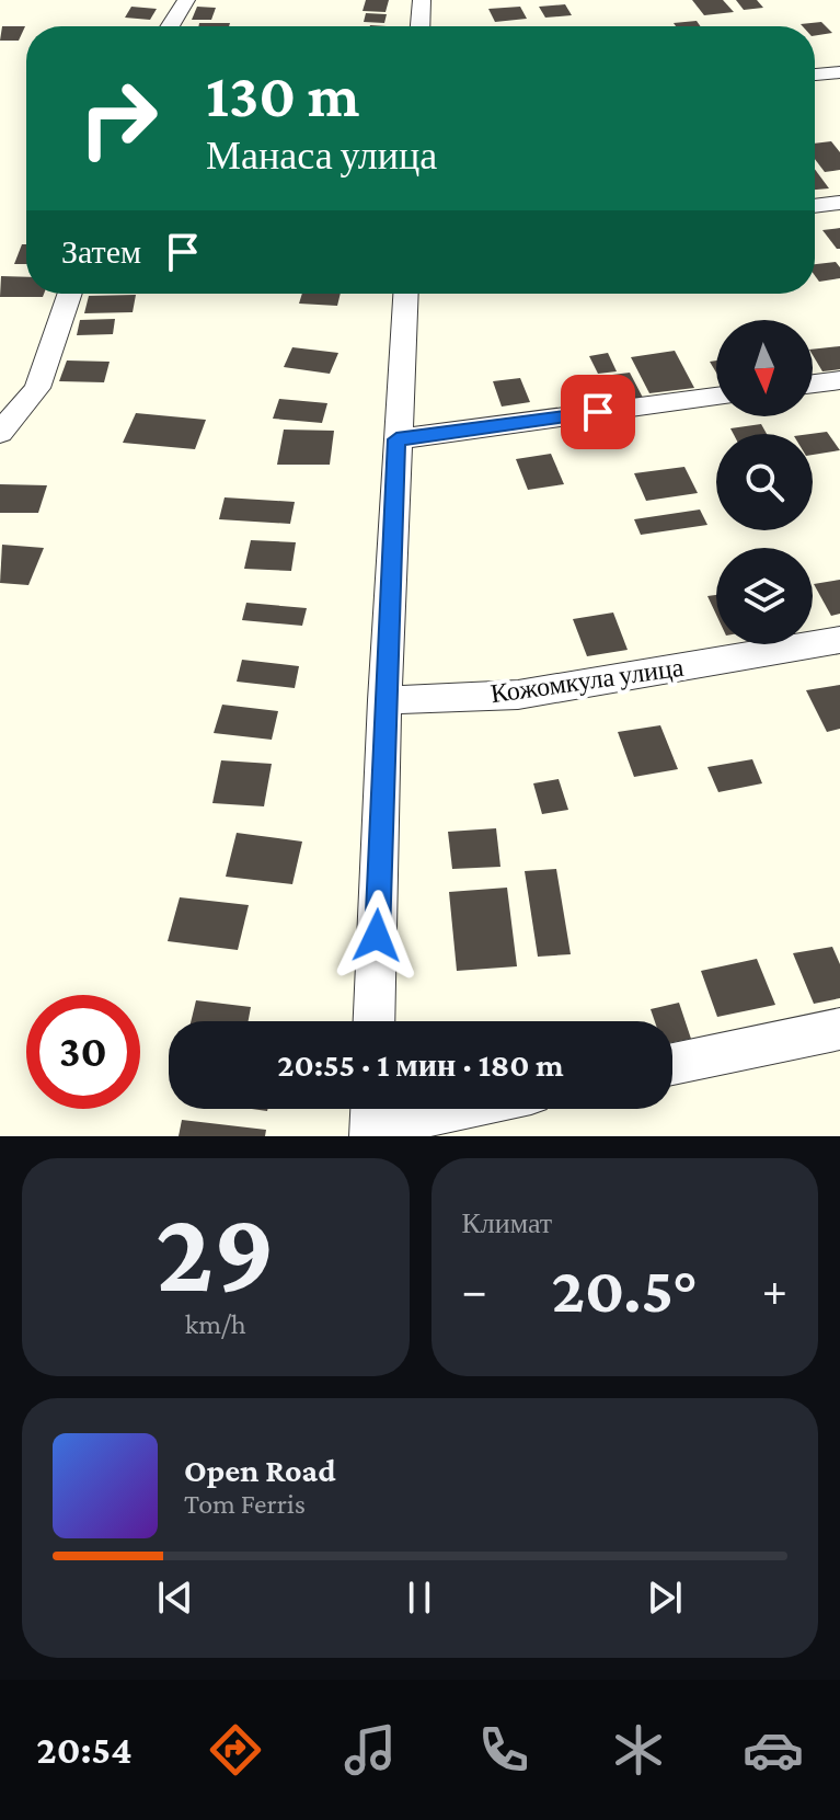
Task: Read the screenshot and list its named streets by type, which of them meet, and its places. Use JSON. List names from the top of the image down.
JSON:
{
  "streets": {
    "street": ["Кожомкула улица"]
  },
  "north": "bottom",
  "page": {
    "turn": ["130 m", "Манаса улица"],
    "then": "Затем",
    "limit": "30",
    "trip": "20:55 · 1 мин · 180 m",
    "tile": [
      ["29", "km/h"],
      "Климат"
    ],
    "heat": ["−", "20.5°", "+"],
    "song": ["Open Road", "Tom Ferris"],
    "tabs": "20:54"
  }
}
